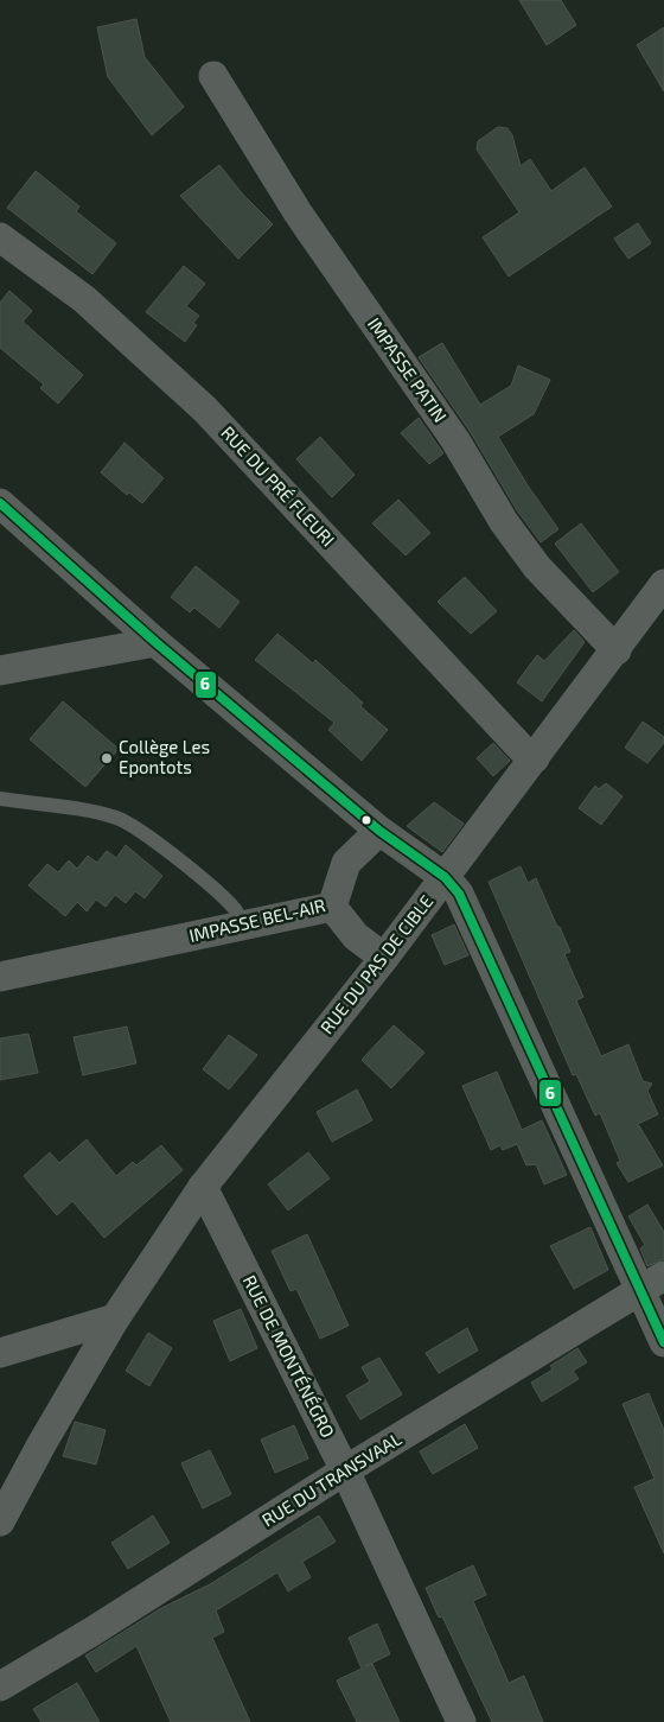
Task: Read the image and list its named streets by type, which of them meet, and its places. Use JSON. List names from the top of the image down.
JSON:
{
  "streets": {
    "street": [
      "IMPASSE PATIN",
      "RUE DU PRÉ FLEURI",
      "IMPASSE BEL-AIR",
      "RUE DU PAS DE CIBLE",
      "RUE DE MONTÉNÉGRO",
      "RUE DU TRANSVAAL"
    ]
  },
  "crossings": [
    ["IMPASSE PATIN", "RUE DU PAS DE CIBLE"],
    ["RUE DU PRÉ FLEURI", "RUE DU PAS DE CIBLE"],
    ["RUE DU PAS DE CIBLE", "RUE DE MONTÉNÉGRO"],
    ["RUE DE MONTÉNÉGRO", "RUE DU TRANSVAAL"]
  ],
  "places": ["Collège Les Epontots"],
  "lines": ["transit line 6"]
}
